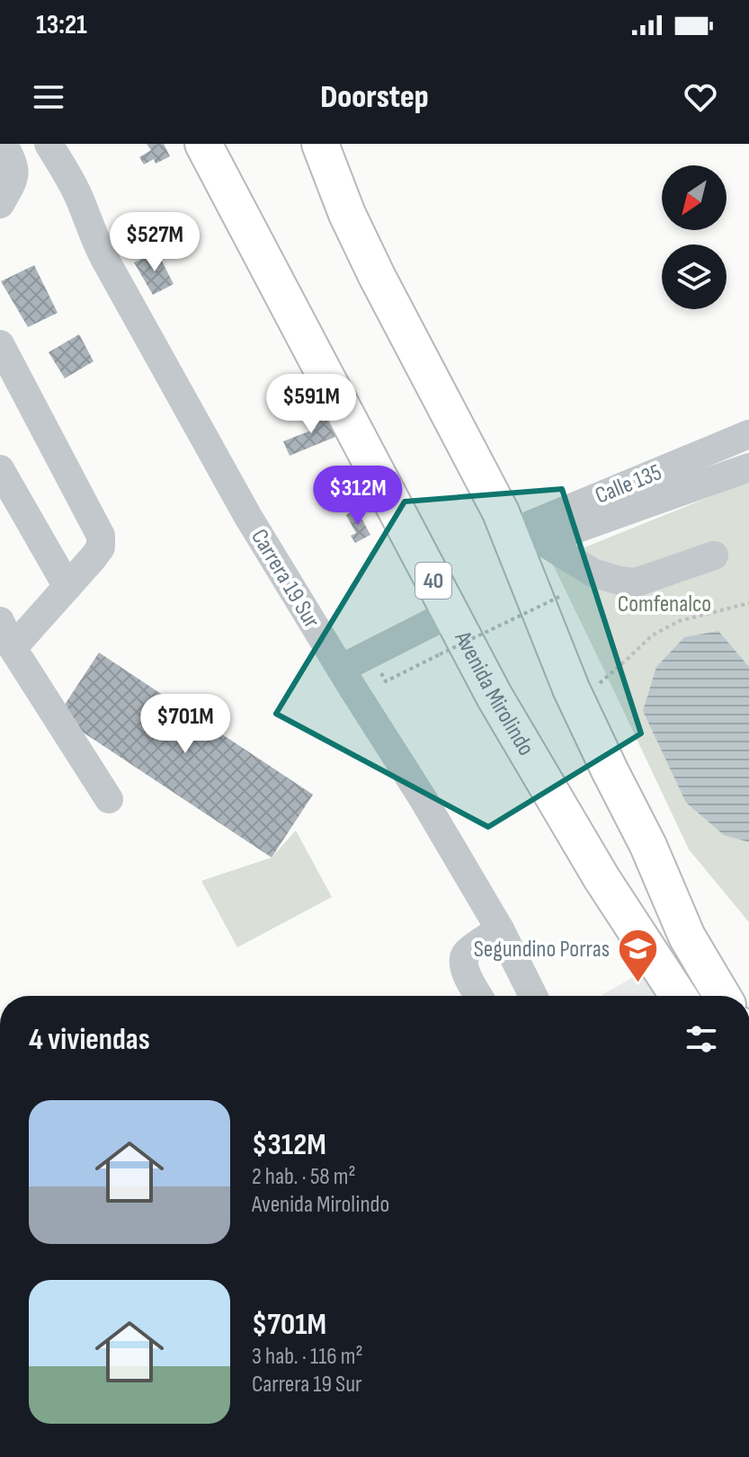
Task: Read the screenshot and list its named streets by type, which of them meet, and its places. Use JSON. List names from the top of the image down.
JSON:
{
  "streets": {
    "main road": ["40", "Avenida Mirolindo"],
    "street": ["Calle 135", "Carrera 19 Sur"]
  },
  "parks": ["Comfenalco"],
  "places": {
    "school or university": ["Segundino Porras"]
  },
  "north": "bottom left",
  "page": {
    "status": "13:21",
    "header": "Doorstep",
    "price": [
      "$527M",
      "$591M",
      "$312M",
      "$701M"
    ],
    "heading": "4 viviendas",
    "list": [
      {
        "name": "$312M",
        "note": "2 hab. · 58 m² · Avenida Mirolindo"
      },
      {
        "name": "$701M",
        "note": "3 hab. · 116 m² · Carrera 19 Sur"
      }
    ]
  }
}
